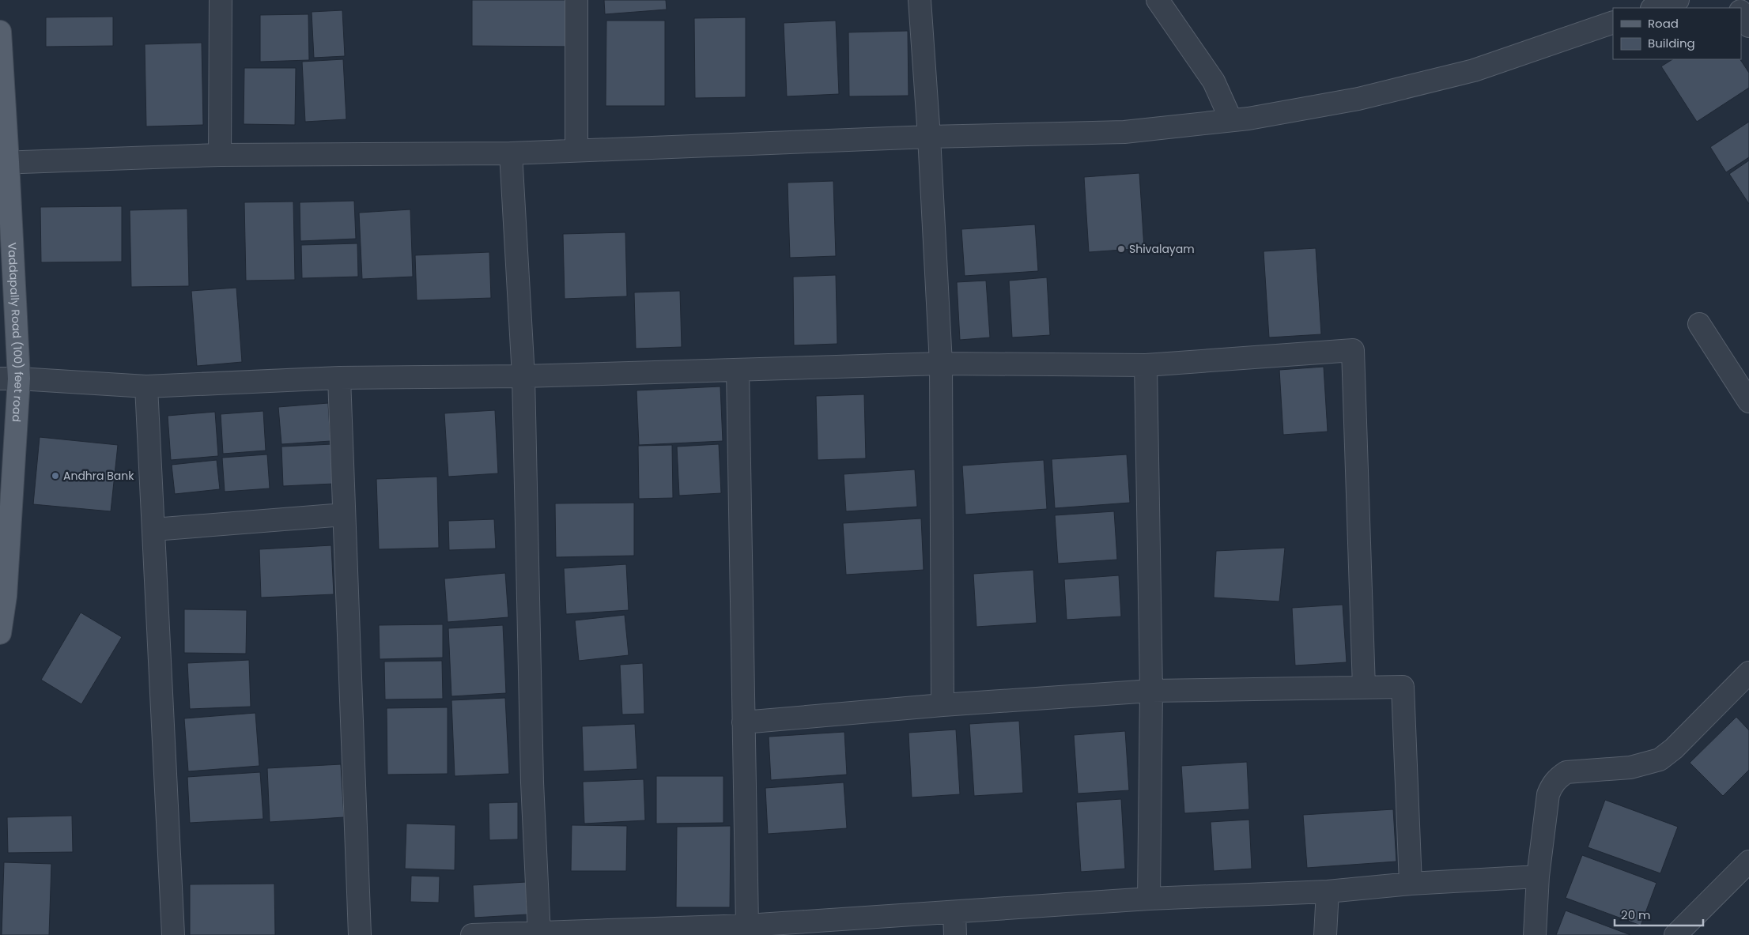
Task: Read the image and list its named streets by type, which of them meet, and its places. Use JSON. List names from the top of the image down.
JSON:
{
  "streets": {
    "main road": ["Vaddapally Road (100) feet road"]
  },
  "places": ["Shivalayam", "Andhra Bank"],
  "legend": ["Road", "Building"],
  "scale_bar": "20 m"
}
